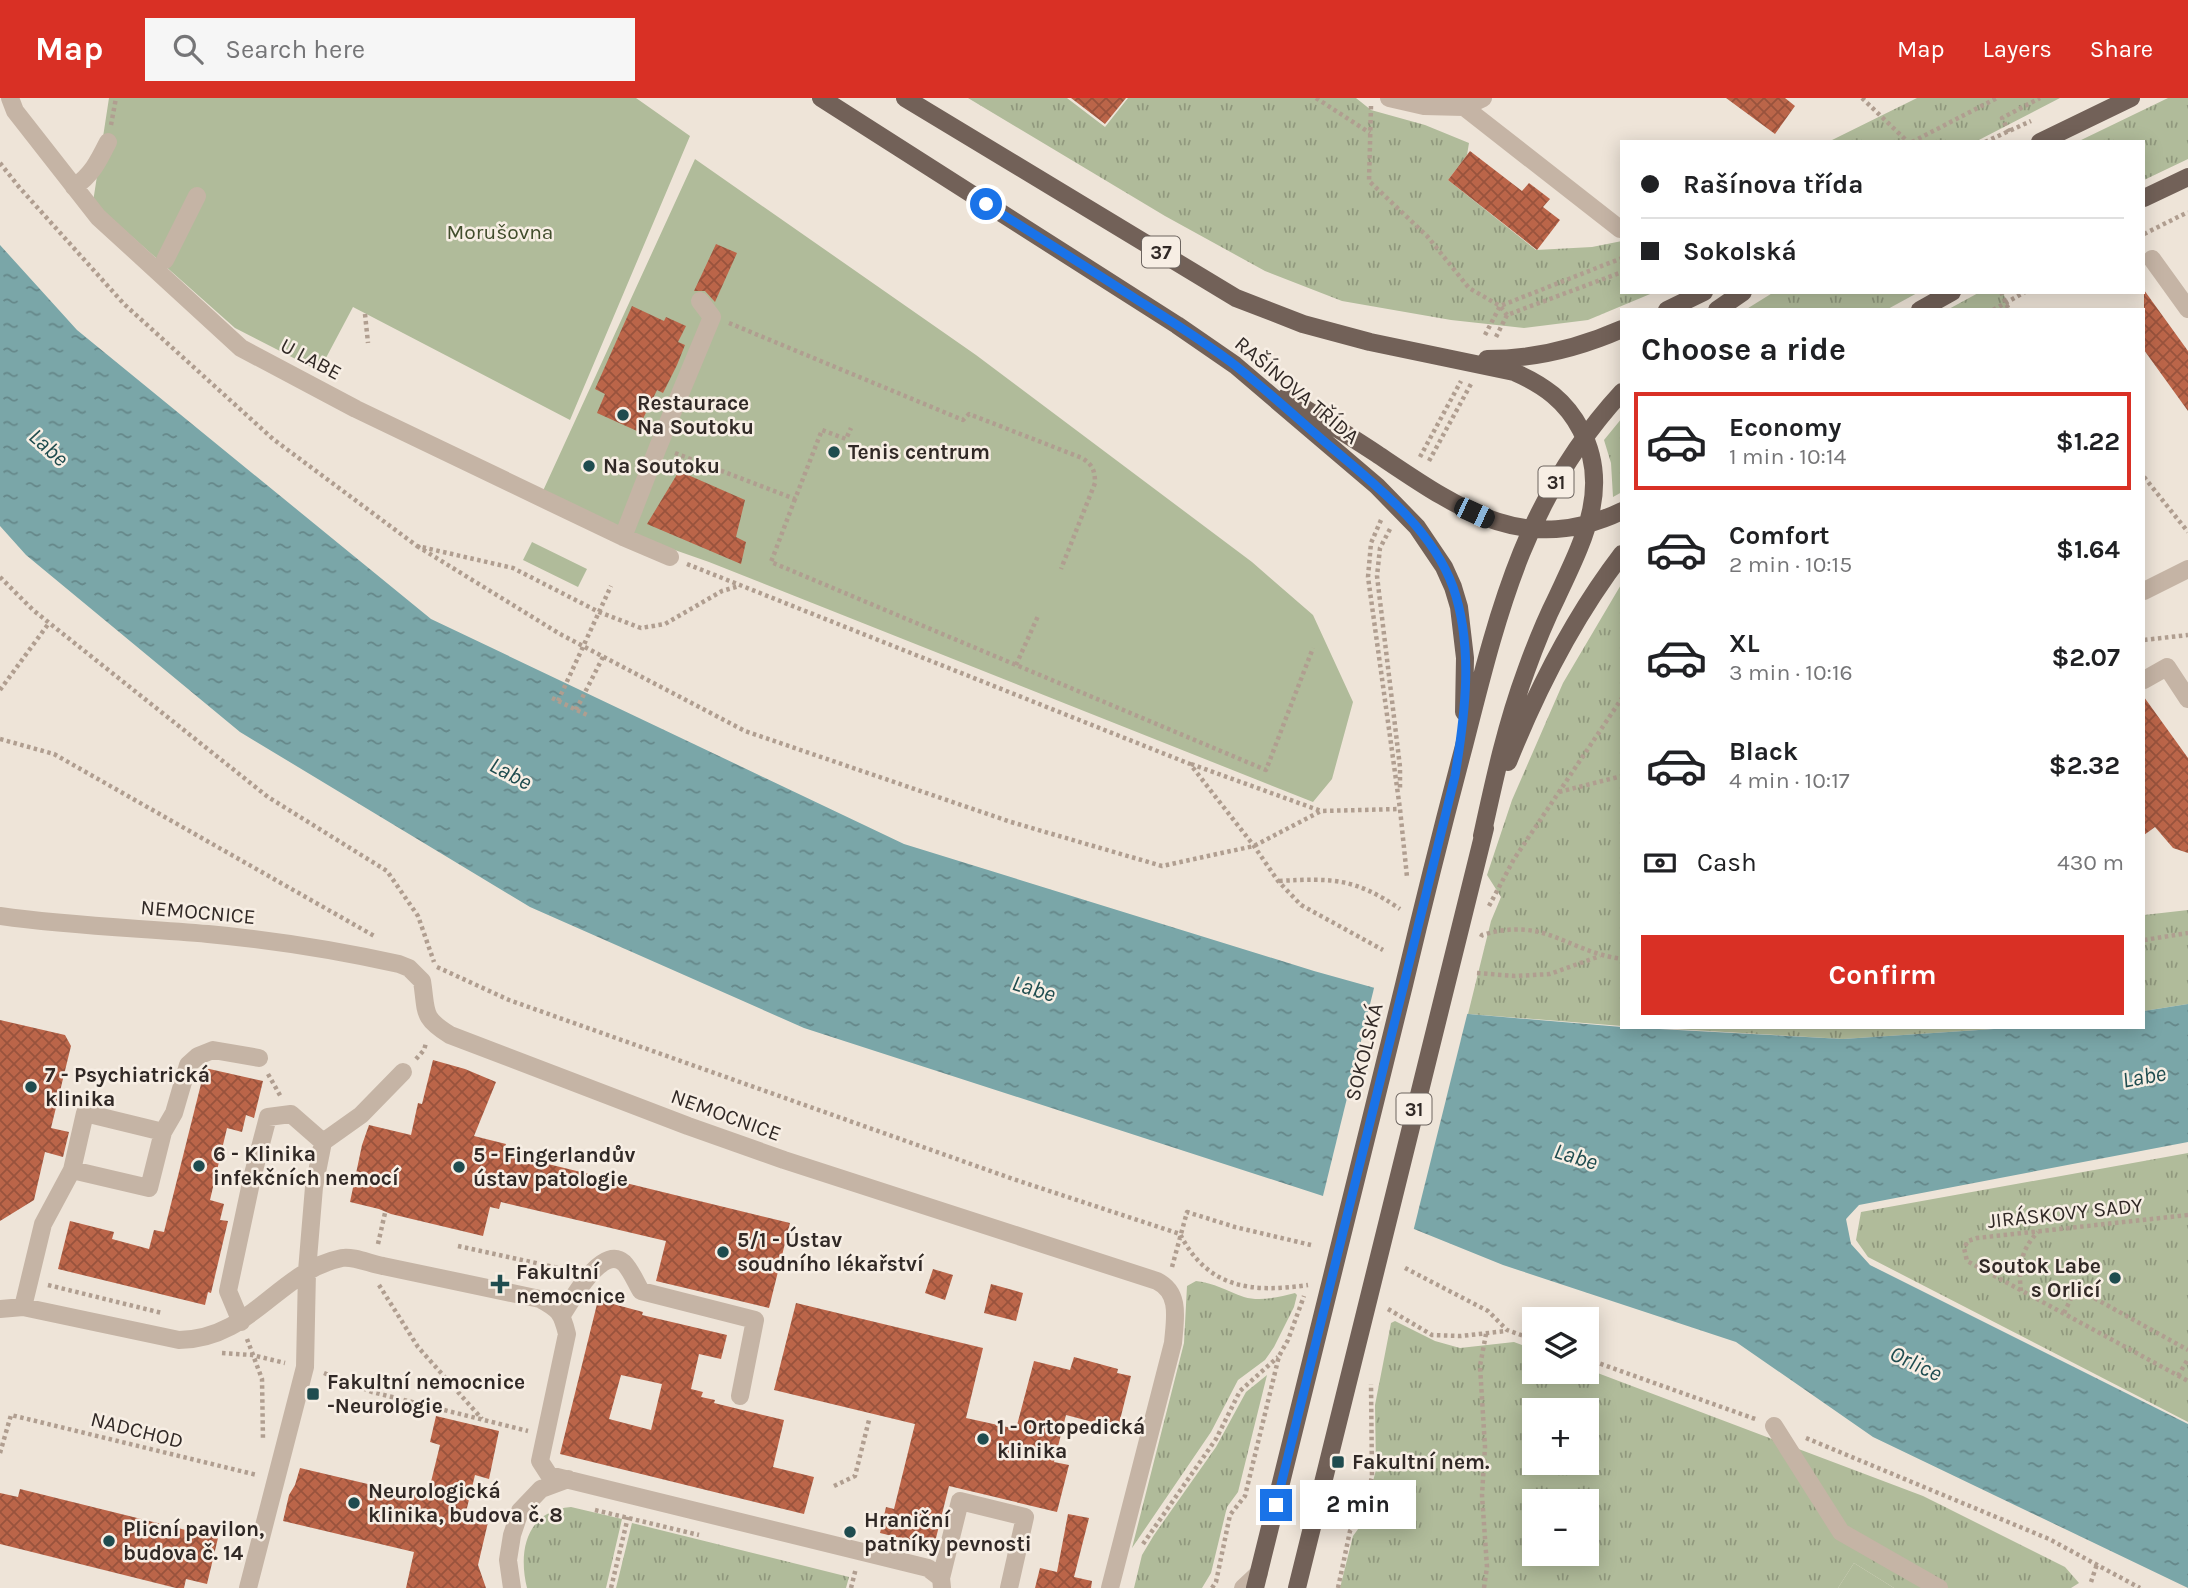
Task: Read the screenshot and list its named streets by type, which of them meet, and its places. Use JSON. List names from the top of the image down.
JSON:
{
  "streets": {
    "main road": [
      "37",
      "RAŠÍNOVA TŘÍDA",
      "31",
      "SOKOLSKÁ"
    ],
    "street": ["U LABE", "NEMOCNICE"],
    "path": ["JIRÁSKOVY SADY", "NADCHOD"]
  },
  "crossings": [
    ["RAŠÍNOVA TŘÍDA", "SOKOLSKÁ"],
    ["31", "SOKOLSKÁ"]
  ],
  "water": ["Labe", "Orlice"],
  "parks": ["Morušovna"],
  "places": {
    "other": [
      "Restaurace Na Soutoku",
      "Tenis centrum",
      "Na Soutoku",
      "7 - Psychiatrická klinika",
      "6 - Klinika infekčních nemocí",
      "5 - Fingerlandův ústav patologie",
      "5/1 - Ústav soudního lékařství",
      "Soutok Labe s Orlicí",
      "1 - Ortopedická klinika",
      "Neurologická klinika, budova č. 8",
      "Hraniční patníky pevnosti",
      "Plicní pavilon, budova č. 14"
    ],
    "health": ["Fakultní nemocnice"],
    "transit": ["Fakultní nemocnice -Neurologie", "Fakultní nem."]
  },
  "page": {
    "header": "Map",
    "search": "Search here",
    "nav": ["Map", "Layers", "Share"],
    "banner": ["Rašínova třída", "Sokolská"],
    "heading": "Choose a ride",
    "list": [
      {
        "name": "Economy",
        "note": "1 min · 10:14",
        "value": "$1.22"
      },
      {
        "name": "Comfort",
        "note": "2 min · 10:15",
        "value": "$1.64"
      },
      {
        "name": "XL",
        "note": "3 min · 10:16",
        "value": "$2.07"
      },
      {
        "name": "Black",
        "note": "4 min · 10:17",
        "value": "$2.32"
      }
    ],
    "pay": ["Cash", "430 m"],
    "buttons": "Confirm",
    "map_buttons": ["+", "−"],
    "bubble": "2 min"
  }
}
